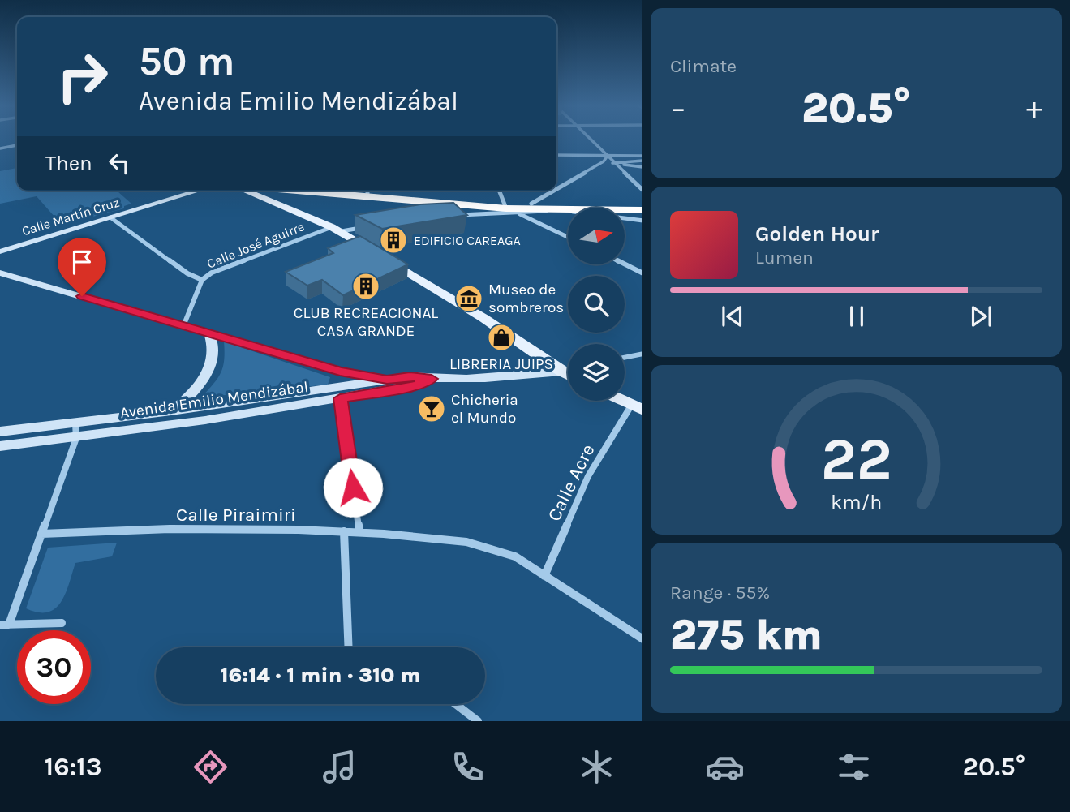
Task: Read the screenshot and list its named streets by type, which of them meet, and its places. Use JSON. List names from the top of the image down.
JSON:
{
  "streets": {
    "main road": ["Calle Martín Cruz", "Avenida Emilio Mendizábal"],
    "street": ["Calle José Aguirre", "Calle Acre", "Calle Piraimiri"]
  },
  "crossings": [
    ["Calle Acre", "Calle Piraimiri"]
  ],
  "places": {
    "building": ["EDIFICIO CAREAGA", "CLUB RECREACIONAL CASA GRANDE"],
    "museum": ["Museo de sombreros"],
    "shop": ["LIBRERIA JUIPS"],
    "bar": ["Chicheria el Mundo"]
  },
  "north": "right",
  "page": {
    "tile": [
      "Climate",
      ["Range · 55%", "275 km"]
    ],
    "turn": ["50 m", "Avenida Emilio Mendizábal"],
    "heat": ["−", "20.5°", "+"],
    "then": "Then",
    "song": ["Golden Hour", "Lumen"],
    "limit": "30",
    "trip": "16:14 · 1 min · 310 m",
    "tabs": ["16:13", "20.5°"],
    "gauge": ["22", "km/h"]
  }
}
